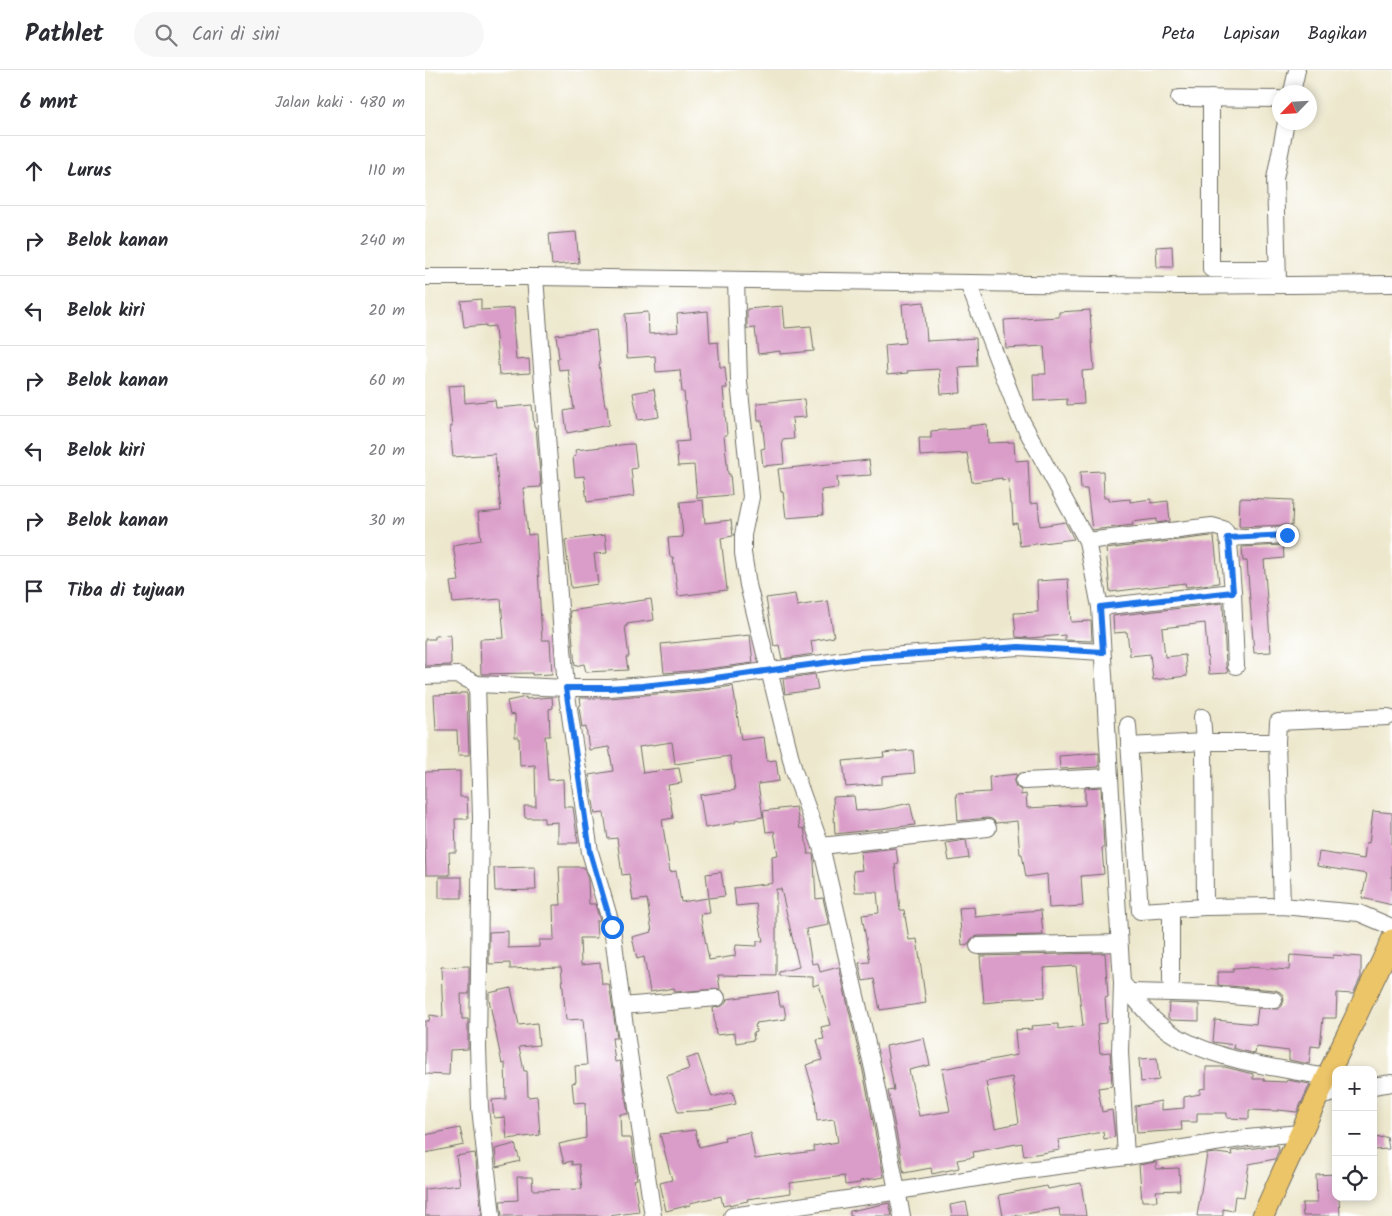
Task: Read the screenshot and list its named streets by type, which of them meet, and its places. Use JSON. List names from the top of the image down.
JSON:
{
  "north": "bottom left",
  "page": {
    "header": "Pathlet",
    "search": "Cari di sini",
    "nav": ["Peta", "Lapisan", "Bagikan"],
    "heading": ["6 mnt", "Jalan kaki · 480 m"],
    "list": [
      ["Lurus", "110 m"],
      ["Belok kanan", "240 m"],
      ["Belok kiri", "20 m"],
      ["Belok kanan", "60 m"],
      ["Belok kiri", "20 m"],
      ["Belok kanan", "30 m"],
      "Tiba di tujuan"
    ],
    "map_buttons": ["+", "−"]
  }
}
